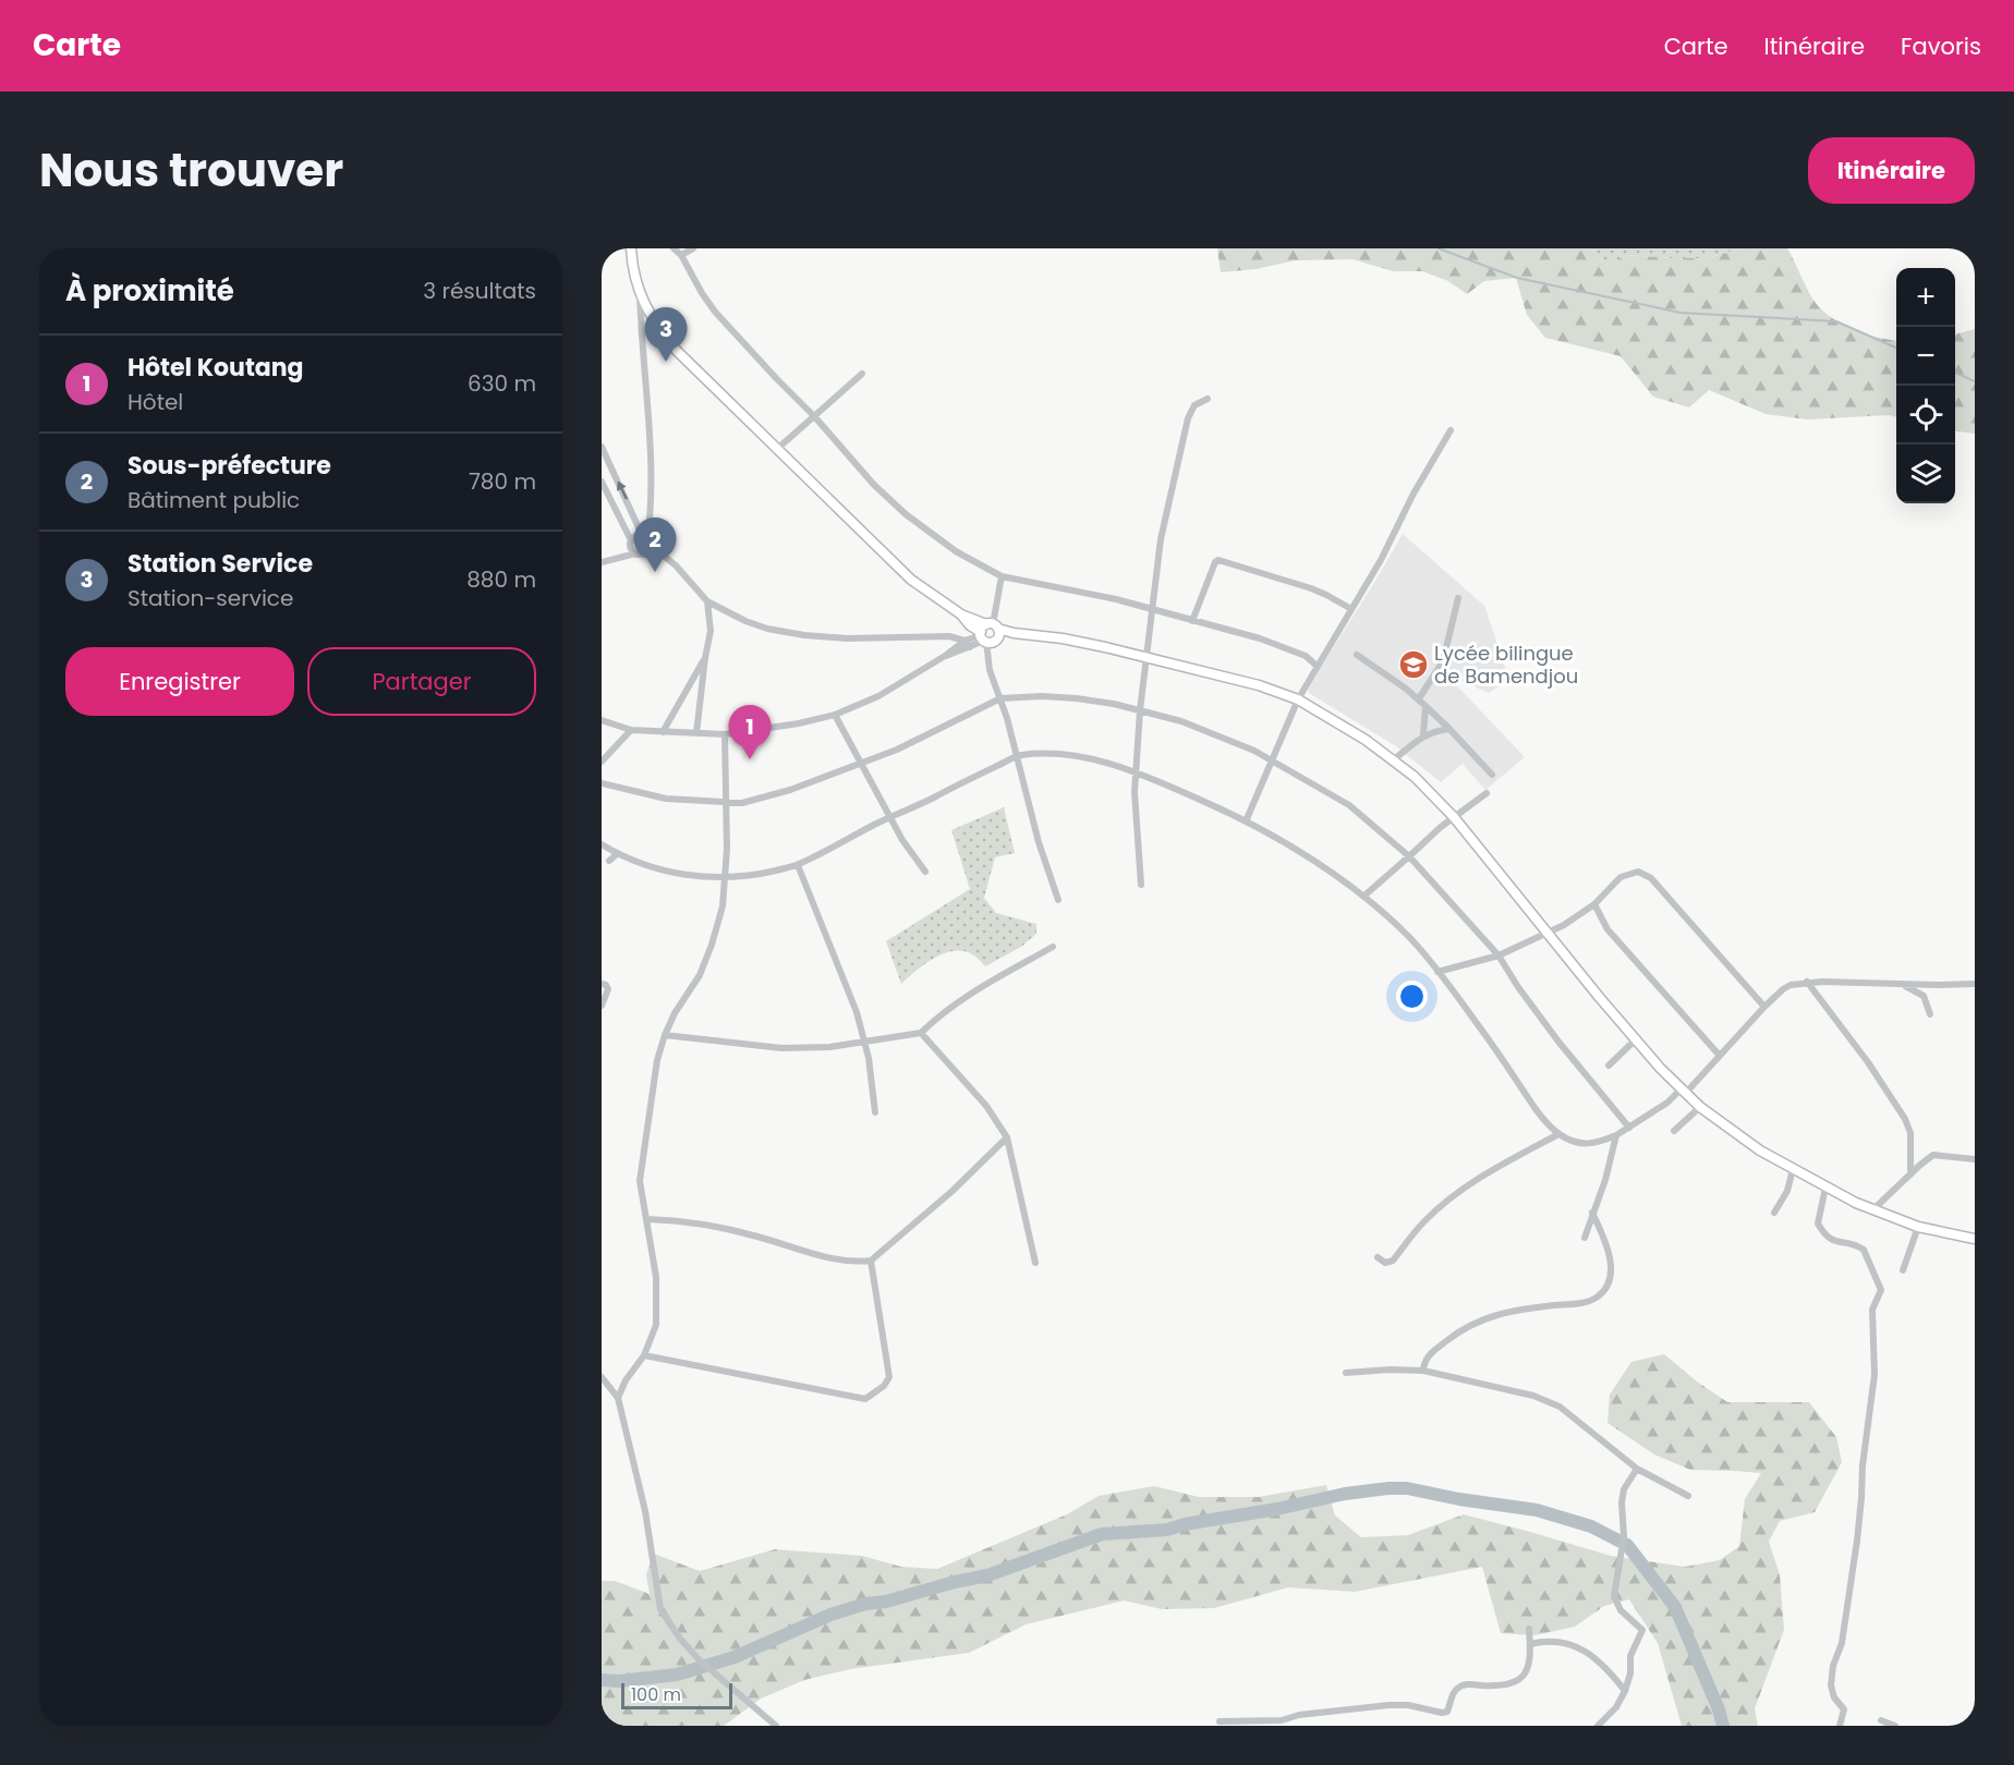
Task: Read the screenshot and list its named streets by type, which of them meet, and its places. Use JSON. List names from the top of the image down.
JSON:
{
  "places": {
    "school or university": ["Lycée bilingue de Bamendjou"]
  },
  "scale_bar": "100 m",
  "page": {
    "header": "Carte",
    "nav": ["Carte", "Itinéraire", "Favoris"],
    "title": "Nous trouver",
    "buttons": [
      "Itinéraire",
      ["Enregistrer", "Partager"]
    ],
    "heading": ["À proximité", "3 résultats"],
    "map_buttons": ["+", "−"],
    "pins": ["3", "2", "1"],
    "list": [
      {
        "mark": "1",
        "name": "Hôtel Koutang",
        "note": "Hôtel",
        "value": "630 m"
      },
      {
        "mark": "2",
        "name": "Sous-préfecture",
        "note": "Bâtiment public",
        "value": "780 m"
      },
      {
        "mark": "3",
        "name": "Station Service",
        "note": "Station-service",
        "value": "880 m"
      }
    ],
    "scale": "100 m"
  }
}
